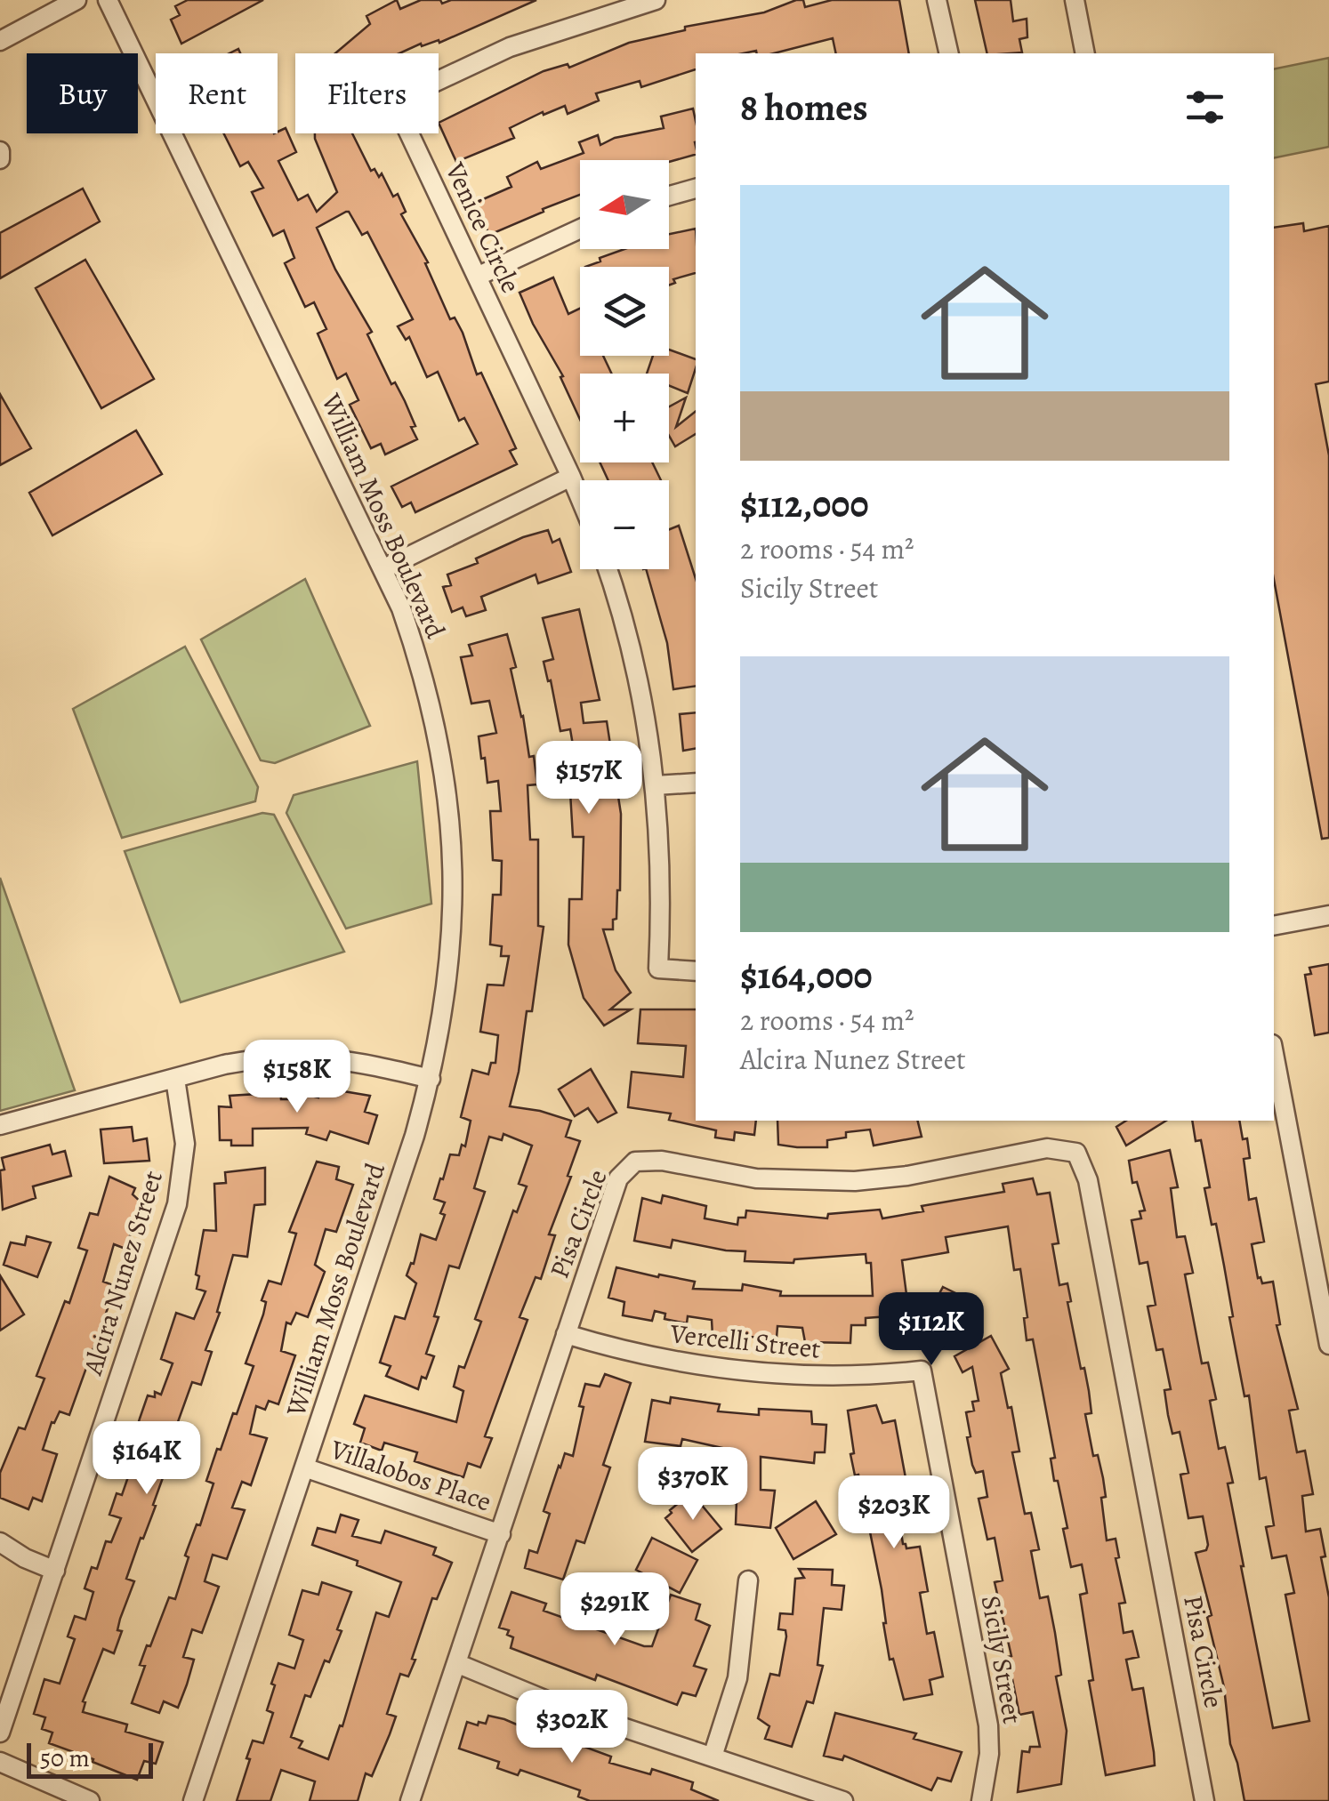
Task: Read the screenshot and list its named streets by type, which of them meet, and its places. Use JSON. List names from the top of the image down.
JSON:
{
  "streets": {
    "street": [
      "Venice Circle",
      "William Moss Boulevard",
      "Pisa Circle",
      "Alcira Nunez Street",
      "Vercelli Street",
      "Villalobos Place",
      "Sicily Street"
    ]
  },
  "crossings": [
    ["William Moss Boulevard", "Villalobos Place"],
    ["Pisa Circle", "Vercelli Street"],
    ["Pisa Circle", "Villalobos Place"],
    ["Vercelli Street", "Sicily Street"]
  ],
  "scale_bar": "50 m",
  "north": "left",
  "page": {
    "chip": ["Buy", "Rent", "Filters"],
    "heading": "8 homes",
    "map_buttons": ["+", "−"],
    "list": [
      {
        "name": "$112,000",
        "note": "2 rooms · 54 m² · Sicily Street"
      },
      {
        "name": "$164,000",
        "note": "2 rooms · 54 m² · Alcira Nunez Street"
      }
    ],
    "price": [
      "$157K",
      "$158K",
      "$112K",
      "$164K",
      "$370K",
      "$203K",
      "$291K",
      "$302K"
    ],
    "scale": "50 m"
  }
}
